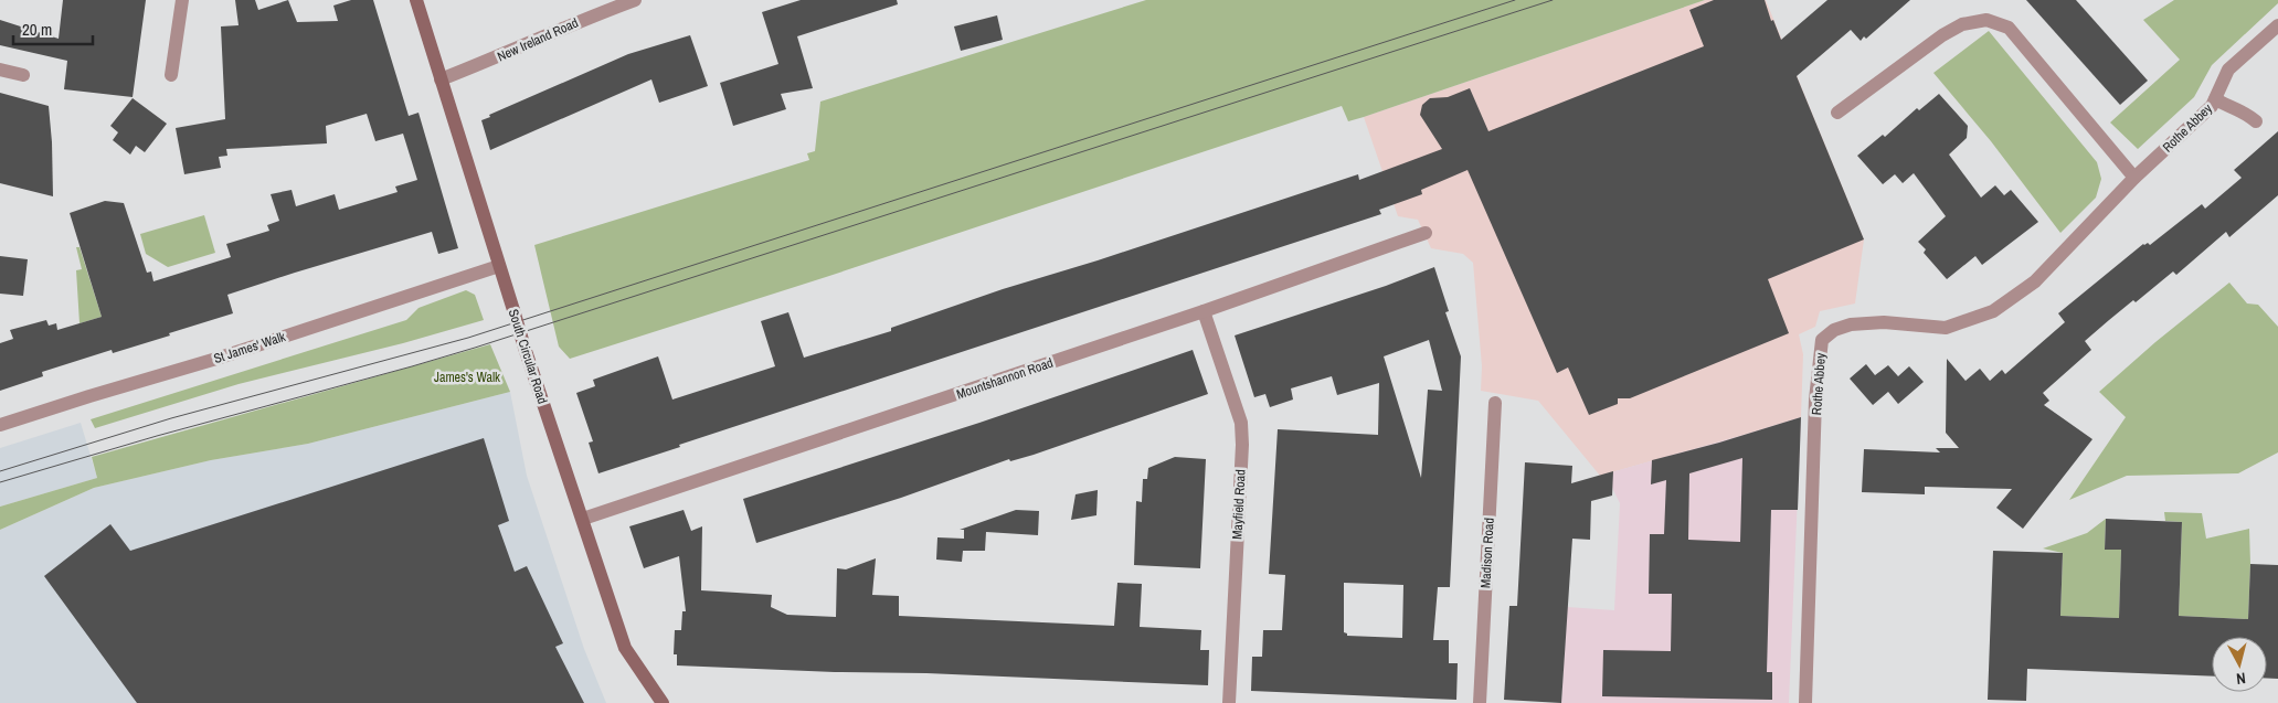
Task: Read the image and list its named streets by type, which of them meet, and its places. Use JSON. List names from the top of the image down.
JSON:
{
  "streets": {
    "main road": ["South Circular Road"],
    "street": [
      "New Ireland Road",
      "Rothe Abbey",
      "St James' Walk",
      "Mountshannon Road",
      "Mayfield Road",
      "Madison Road"
    ]
  },
  "crossings": [
    ["New Ireland Road", "South Circular Road"],
    ["St James' Walk", "South Circular Road"],
    ["South Circular Road", "Mountshannon Road"],
    ["Mountshannon Road", "Mayfield Road"]
  ],
  "parks": ["James's Walk"],
  "scale_bar": "20 m",
  "north": "bottom"
}
